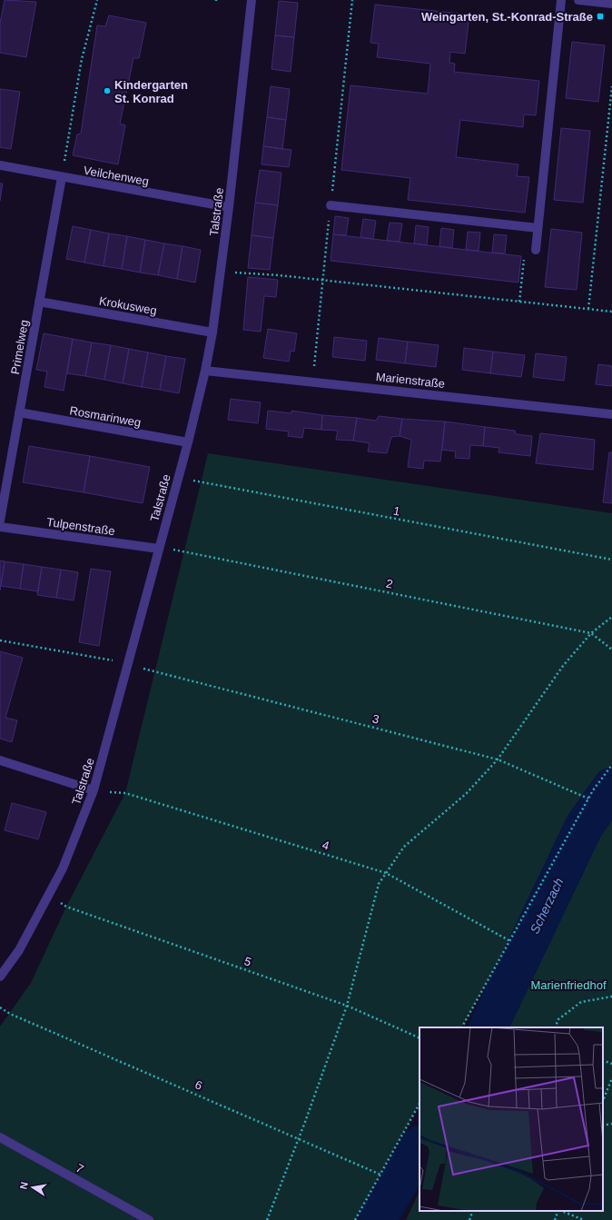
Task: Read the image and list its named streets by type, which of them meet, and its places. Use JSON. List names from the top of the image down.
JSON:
{
  "streets": {
    "street": [
      "Veilchenweg",
      "Talstraße",
      "Krokusweg",
      "Primelweg",
      "Marienstraße",
      "Rosmarinweg",
      "Tulpenstraße",
      "7"
    ],
    "path": [
      "1",
      "2",
      "3",
      "4",
      "5",
      "6"
    ]
  },
  "crossings": [
    ["Veilchenweg", "Talstraße"],
    ["Veilchenweg", "Primelweg"],
    ["Talstraße", "Krokusweg"],
    ["Talstraße", "Marienstraße"],
    ["Talstraße", "Rosmarinweg"],
    ["Talstraße", "1"],
    ["Talstraße", "Tulpenstraße"],
    ["Krokusweg", "Primelweg"],
    ["Primelweg", "Rosmarinweg"]
  ],
  "water": ["Scherzach"],
  "parks": ["Marienfriedhof"],
  "places": {
    "transit": ["Weingarten, St.-Konrad-Straße"],
    "other": ["Kindergarten St. Konrad"]
  },
  "north": "left"
}
